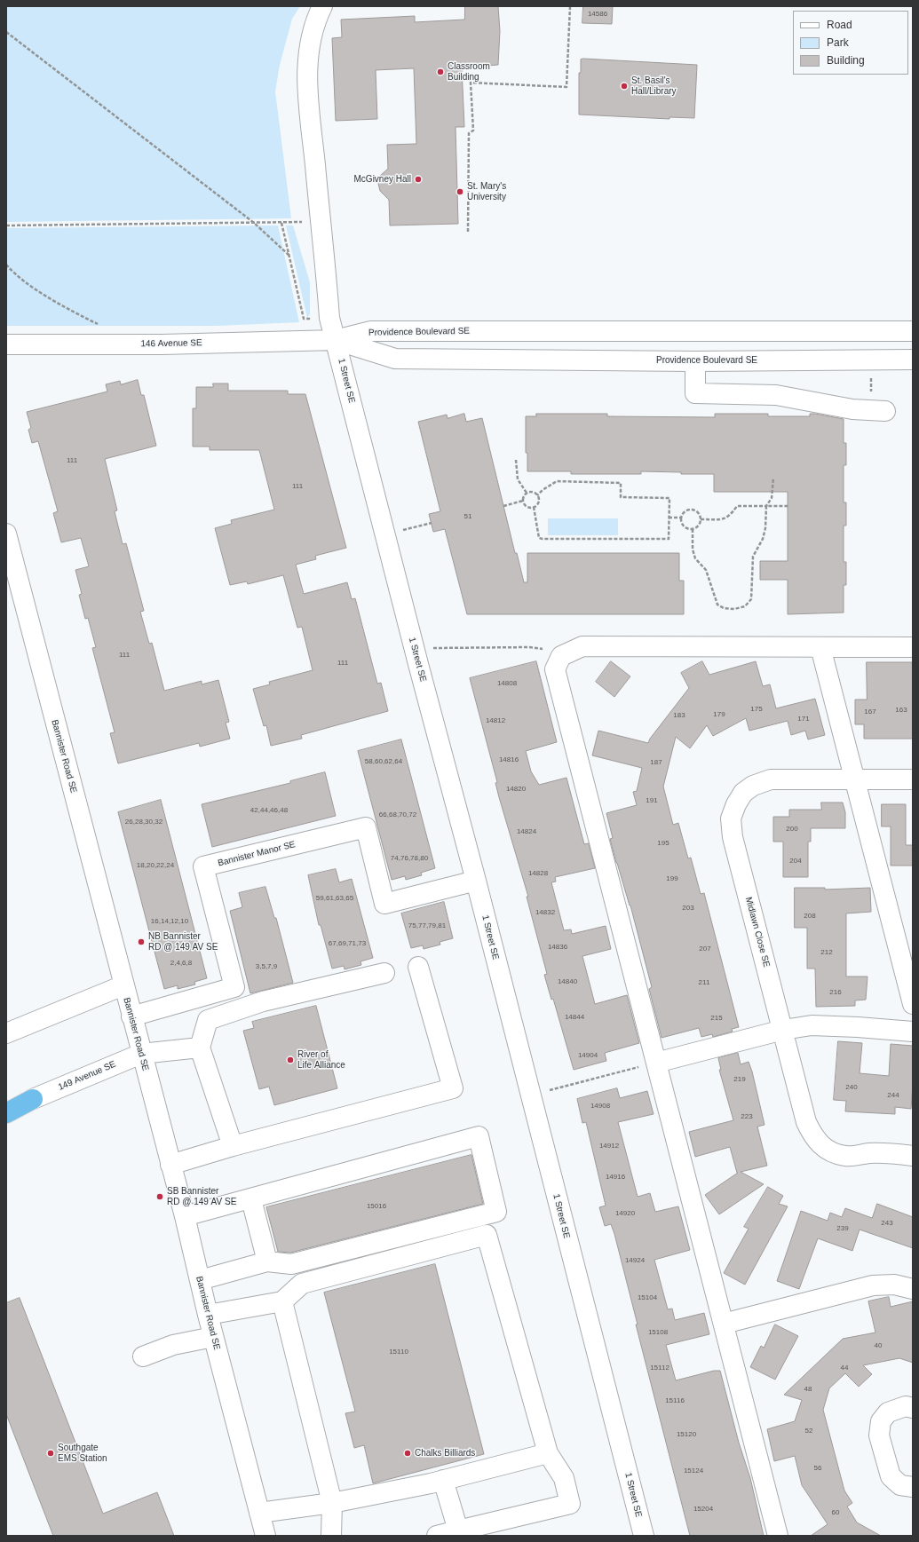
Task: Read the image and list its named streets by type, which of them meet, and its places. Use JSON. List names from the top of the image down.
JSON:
{
  "streets": {
    "street": [
      "Providence Boulevard SE",
      "146 Avenue SE",
      "1 Street SE",
      "Bannister Road SE",
      "Bannister Manor SE",
      "Midlawn Close SE",
      "149 Avenue SE"
    ]
  },
  "crossings": [
    ["Providence Boulevard SE", "146 Avenue SE"],
    ["Providence Boulevard SE", "1 Street SE"],
    ["146 Avenue SE", "1 Street SE"],
    ["1 Street SE", "Bannister Manor SE"],
    ["Bannister Road SE", "Bannister Manor SE"],
    ["Bannister Road SE", "149 Avenue SE"]
  ],
  "places": [
    "Classroom Building",
    "St. Basil's Hall/Library",
    "McGivney Hall",
    "St. Mary's University",
    "NB Bannister RD @ 149 AV SE",
    "River of Life Alliance",
    "SB Bannister RD @ 149 AV SE",
    "Southgate EMS Station",
    "Chalks Billiards"
  ],
  "house_numbers": [
    "14586",
    "111",
    "111",
    "51",
    "111",
    "111",
    "14808",
    "175",
    "163",
    "167",
    "179",
    "183",
    "171",
    "14812",
    "14816",
    "58,60,62,64",
    "187",
    "14820",
    "191",
    "42,44,46,48",
    "66,68,70,72",
    "26,28,30,32",
    "200",
    "14824",
    "195",
    "74,76,78,80",
    "204",
    "18,20,22,24",
    "14828",
    "199",
    "59,61,63,65",
    "203",
    "14832",
    "208",
    "16,14,12,10",
    "75,77,79,81",
    "67,69,71,73",
    "14836",
    "207",
    "212",
    "2,4,6,8",
    "3,5,7,9",
    "14840",
    "211",
    "216",
    "14844",
    "215",
    "14904",
    "219",
    "240",
    "244",
    "14908",
    "223",
    "14912",
    "14916",
    "15016",
    "14920",
    "243",
    "239",
    "14924",
    "15104",
    "15108",
    "40",
    "15110",
    "15112",
    "44",
    "48",
    "15116",
    "52",
    "15120",
    "56",
    "15124",
    "15204",
    "60"
  ],
  "legend": ["Road", "Park", "Building"]
}
